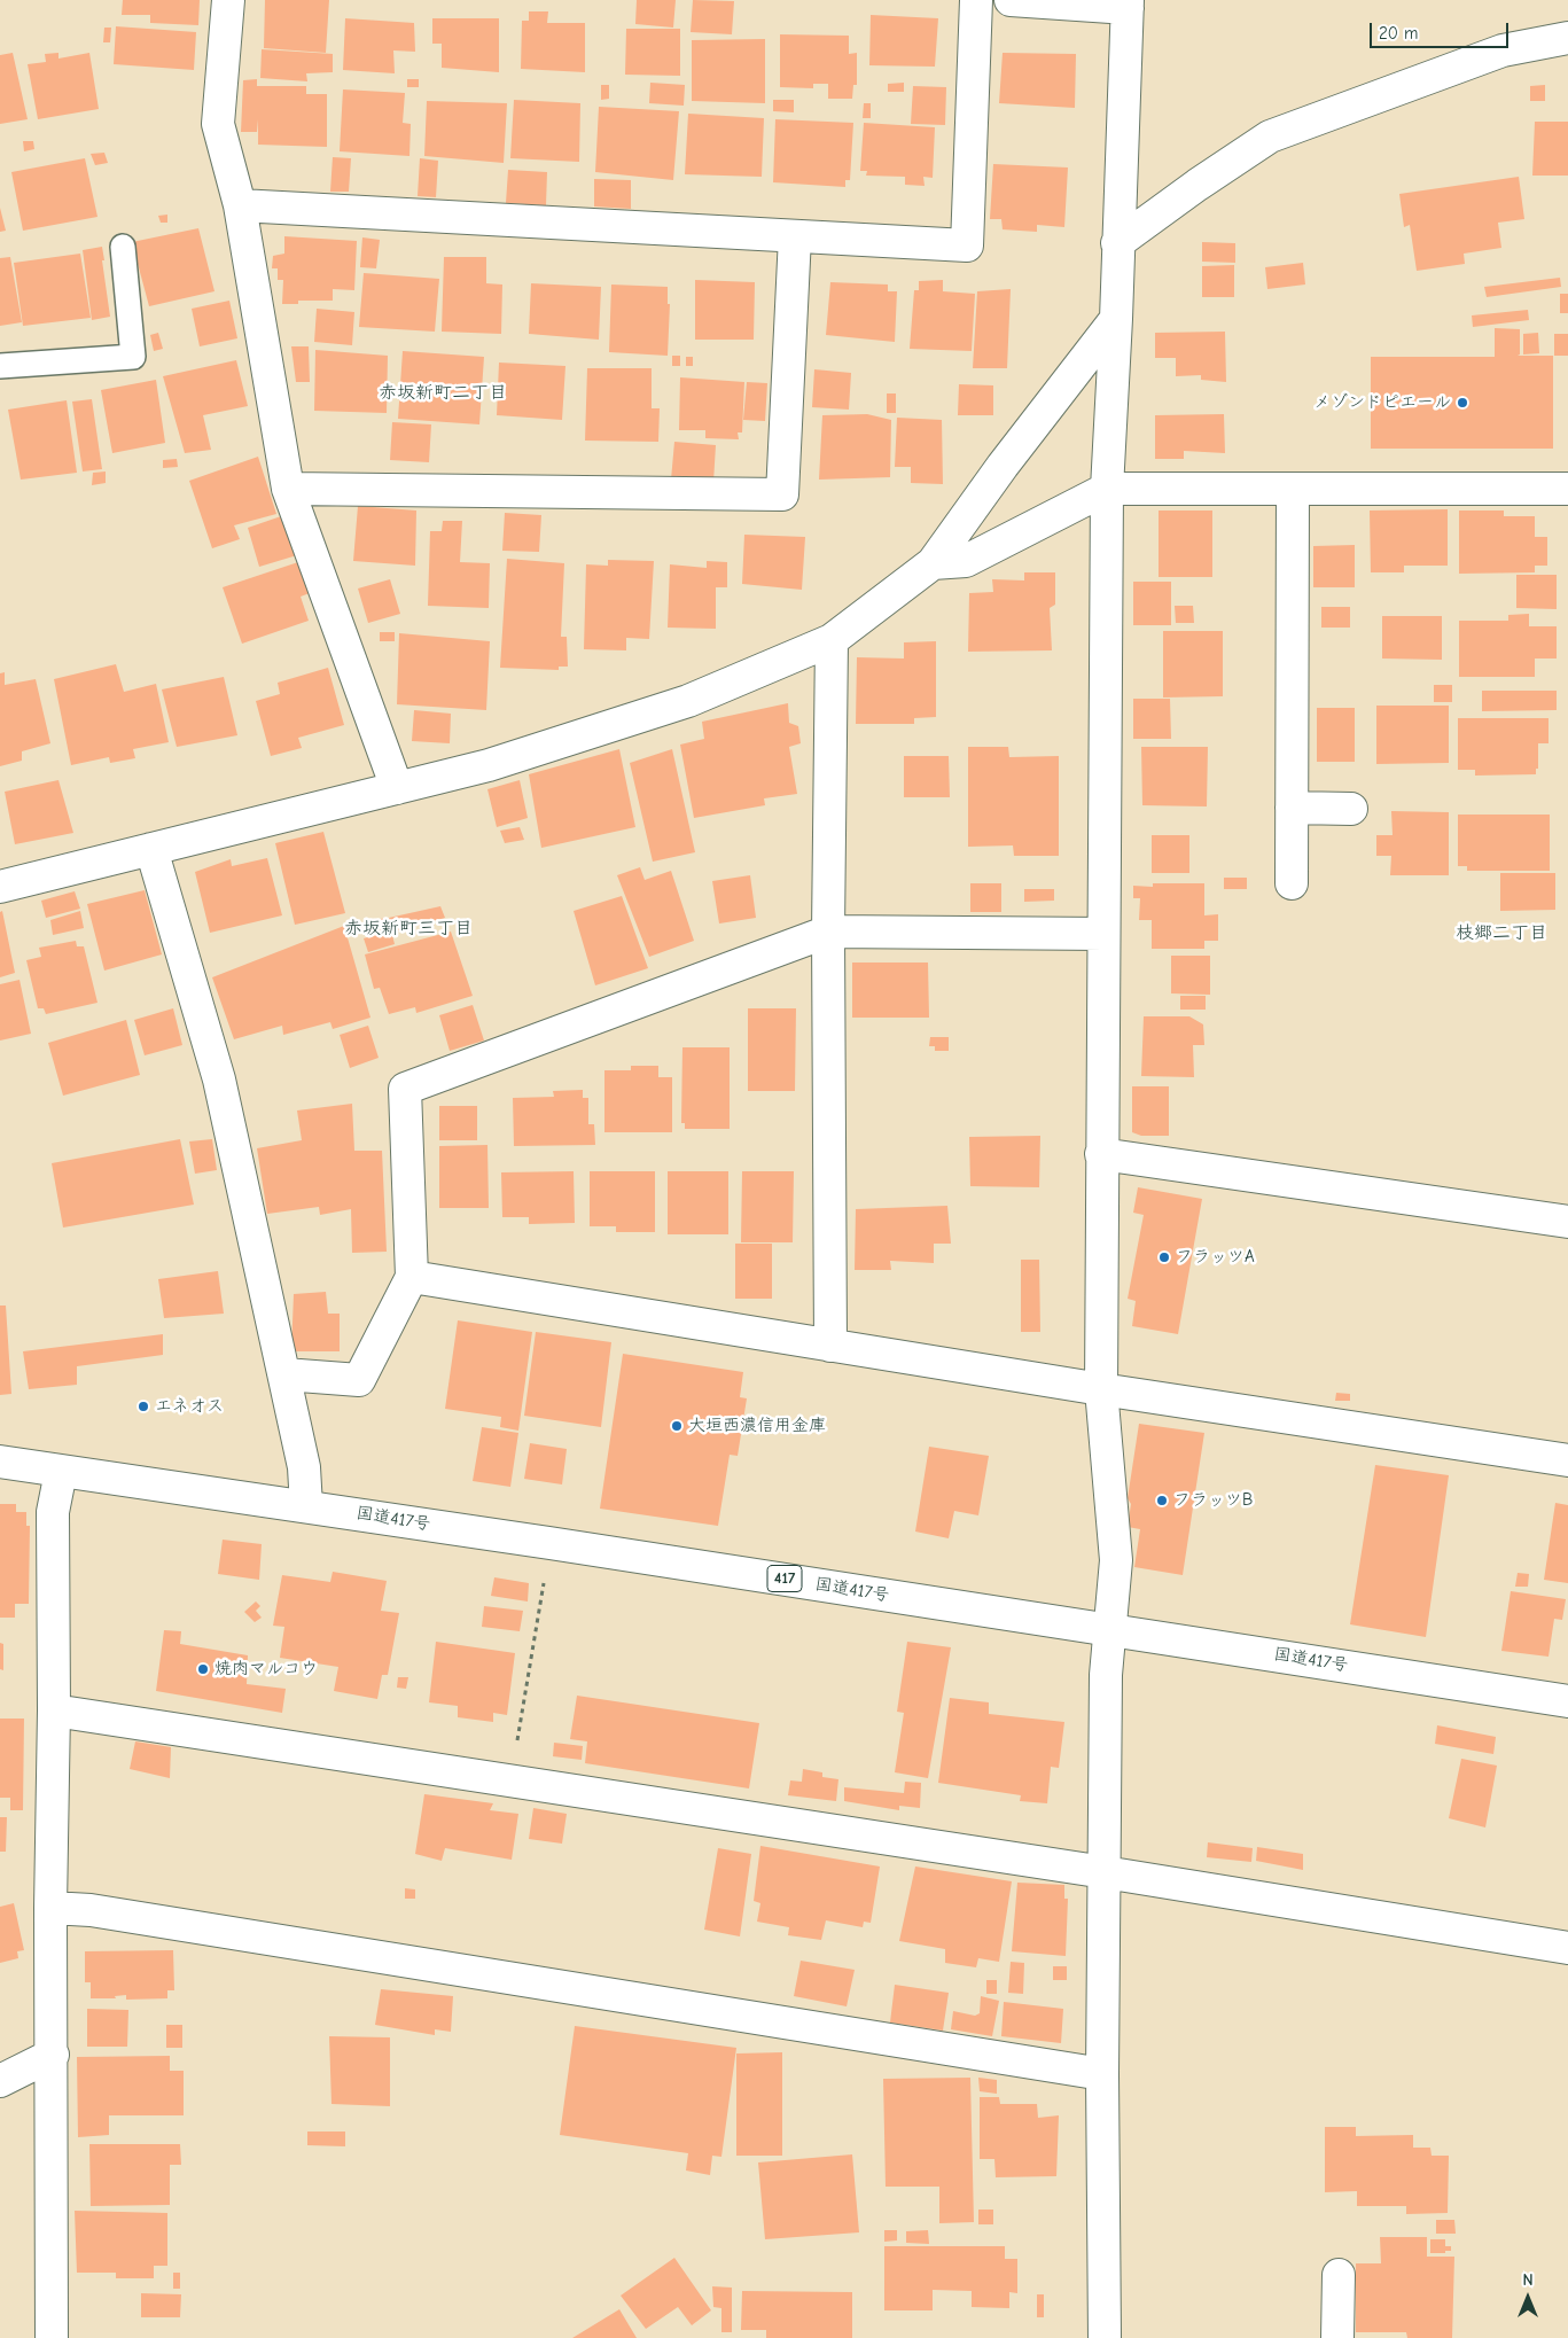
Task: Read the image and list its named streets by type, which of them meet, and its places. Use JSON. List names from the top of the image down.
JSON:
{
  "streets": {
    "main road": ["国道417号", "417"]
  },
  "districts": ["赤坂新町二丁目", "赤坂新町三丁目", "枝郷二丁目"],
  "places": [
    "メゾンドピエール",
    "フラッツA",
    "エネオス",
    "大垣西濃信用金庫",
    "フラッツB",
    "焼肉マルコウ"
  ],
  "scale_bar": "20 m",
  "north": "top"
}
